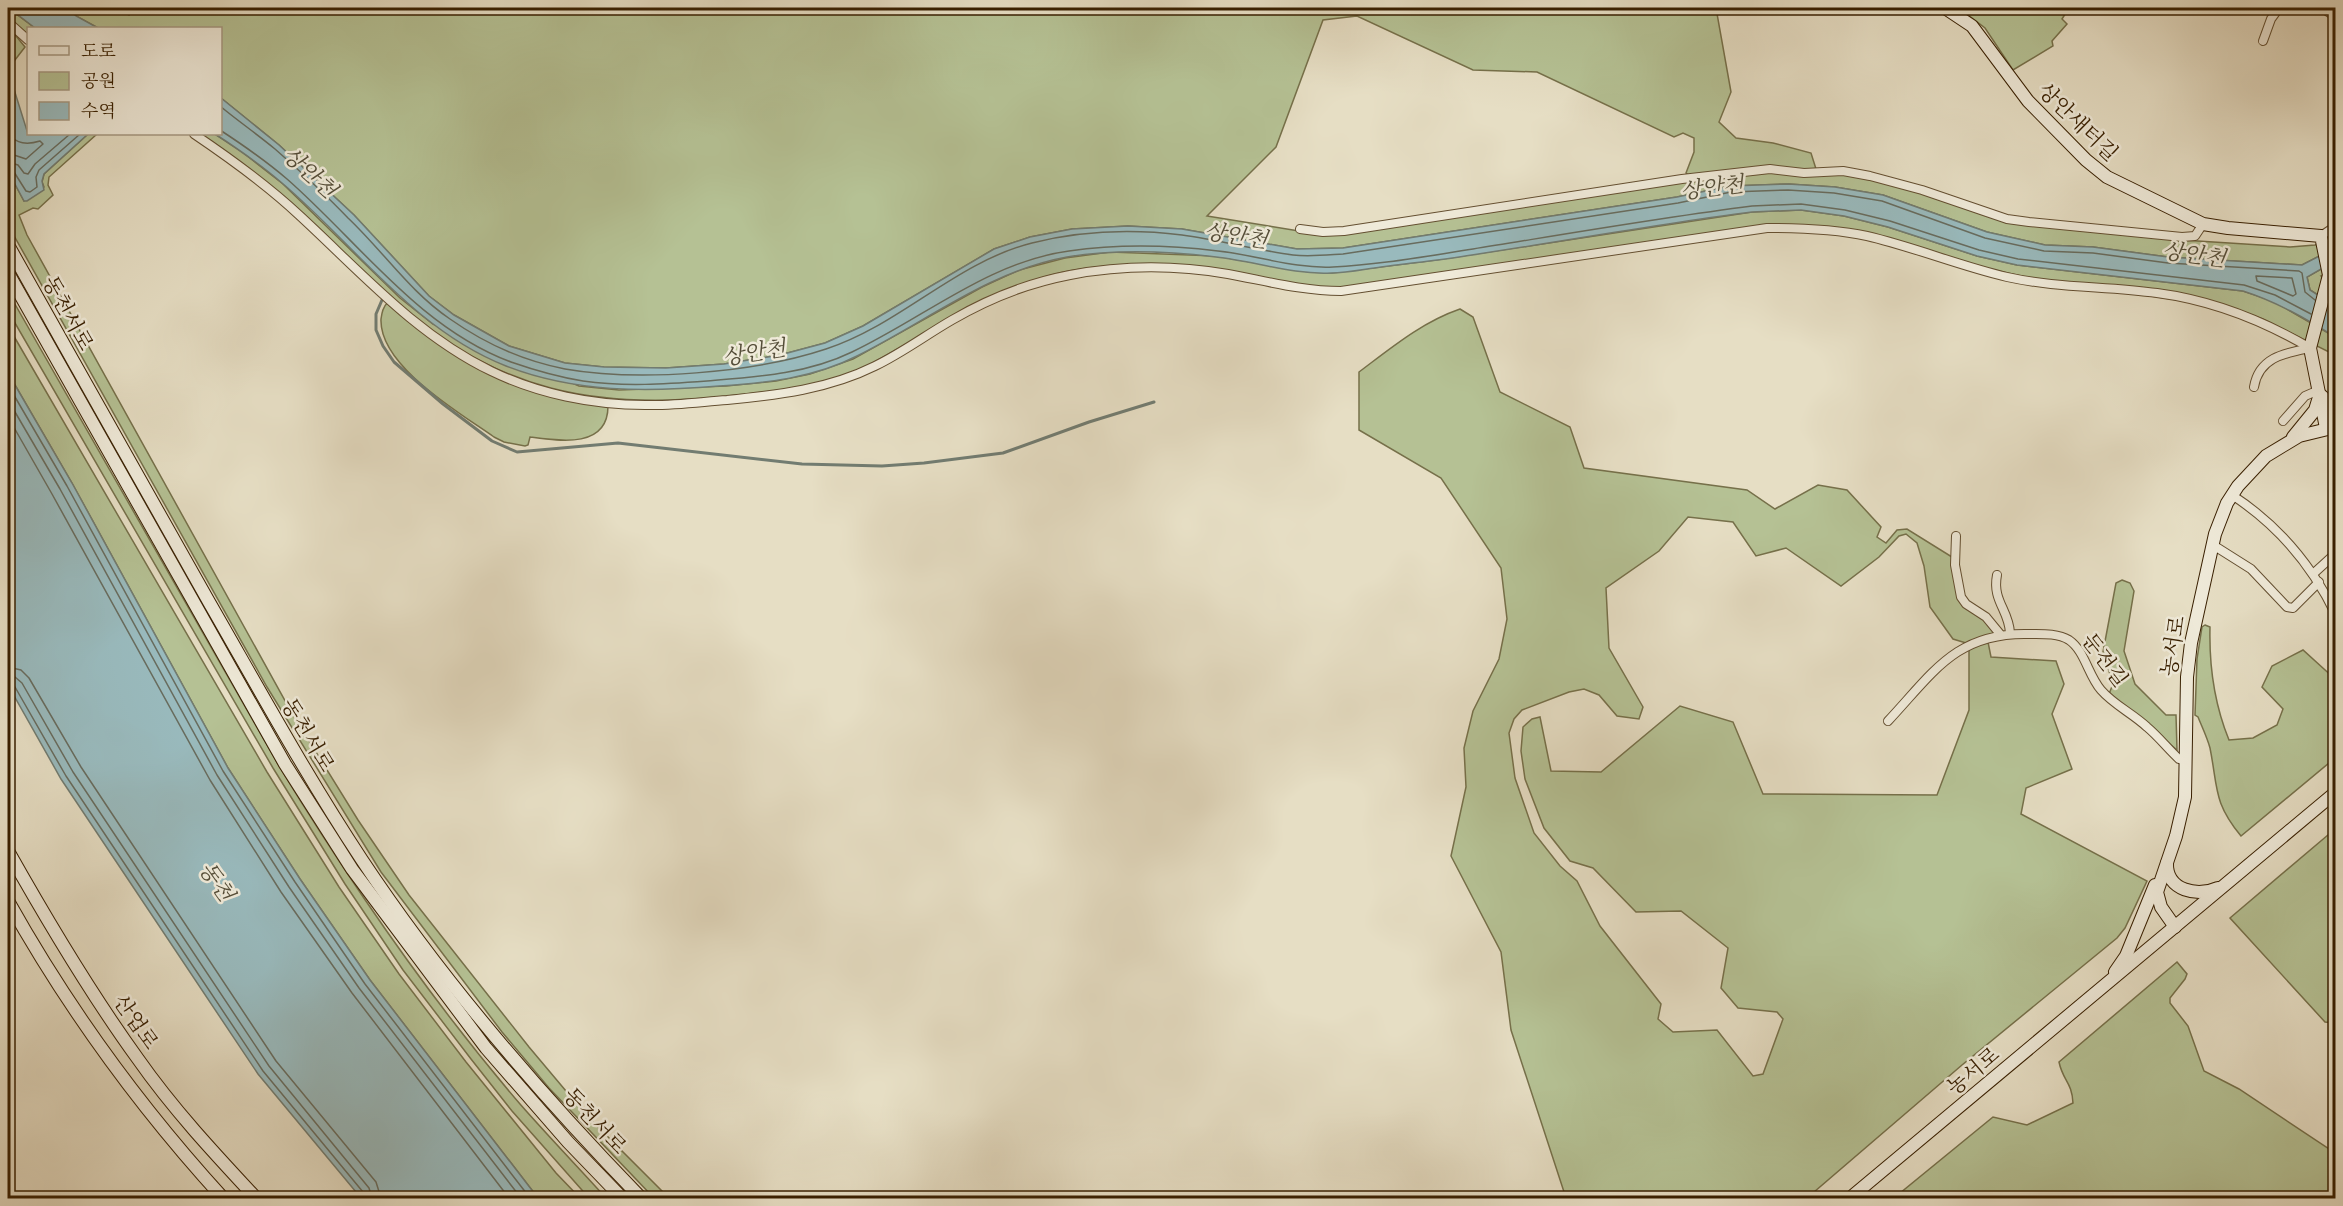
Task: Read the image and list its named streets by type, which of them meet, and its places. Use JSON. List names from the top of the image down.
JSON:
{
  "streets": {
    "main road": [
      "상안새터길",
      "동천서로",
      "농서로",
      "산업로"
    ],
    "street": ["둔전길"]
  },
  "crossings": [
    ["농서로", "둔전길"]
  ],
  "water": ["상안천", "동천"],
  "legend": ["도로", "공원", "수역"]
}
